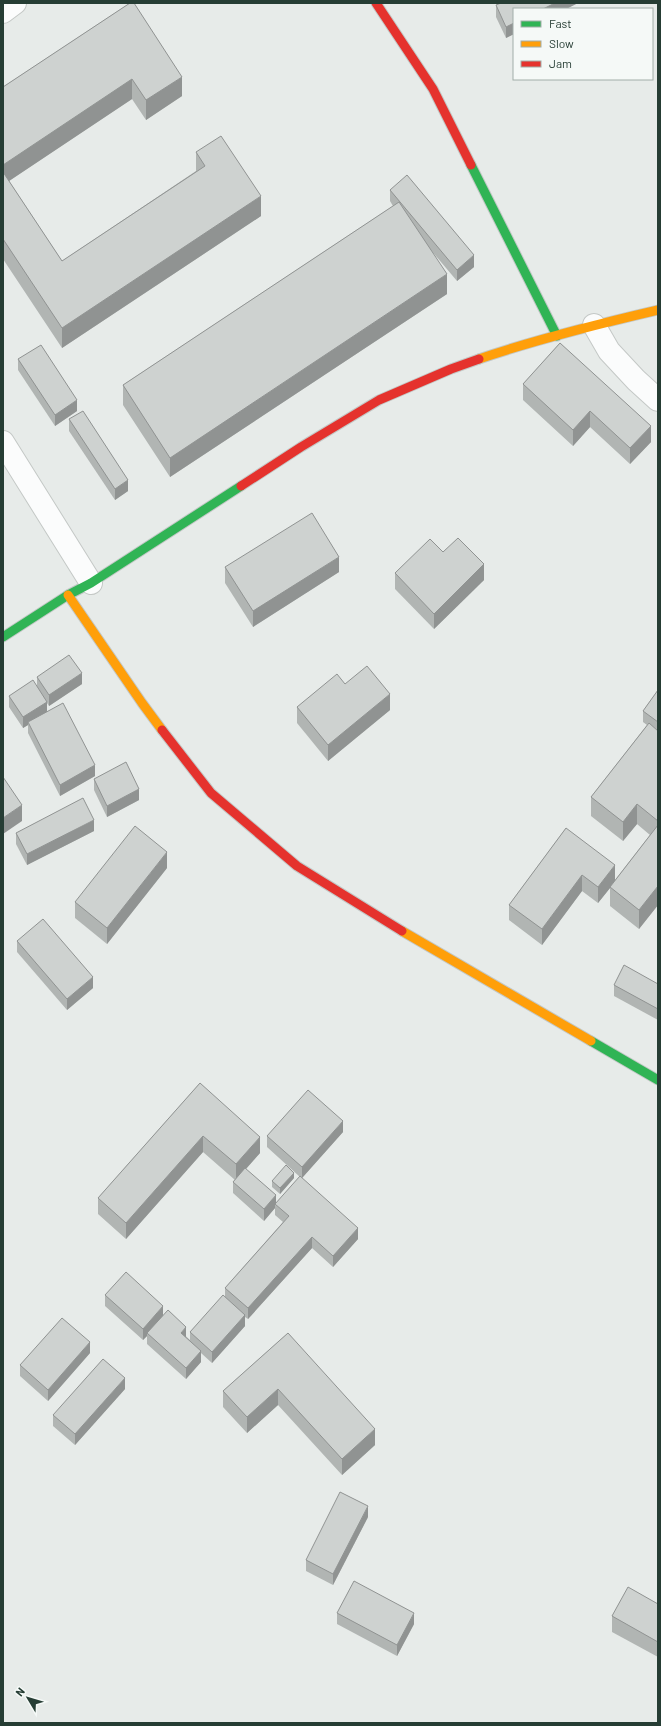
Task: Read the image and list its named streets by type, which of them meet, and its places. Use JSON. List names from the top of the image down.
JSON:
{
  "legend": ["Fast", "Slow", "Jam"],
  "north": "top left"
}
